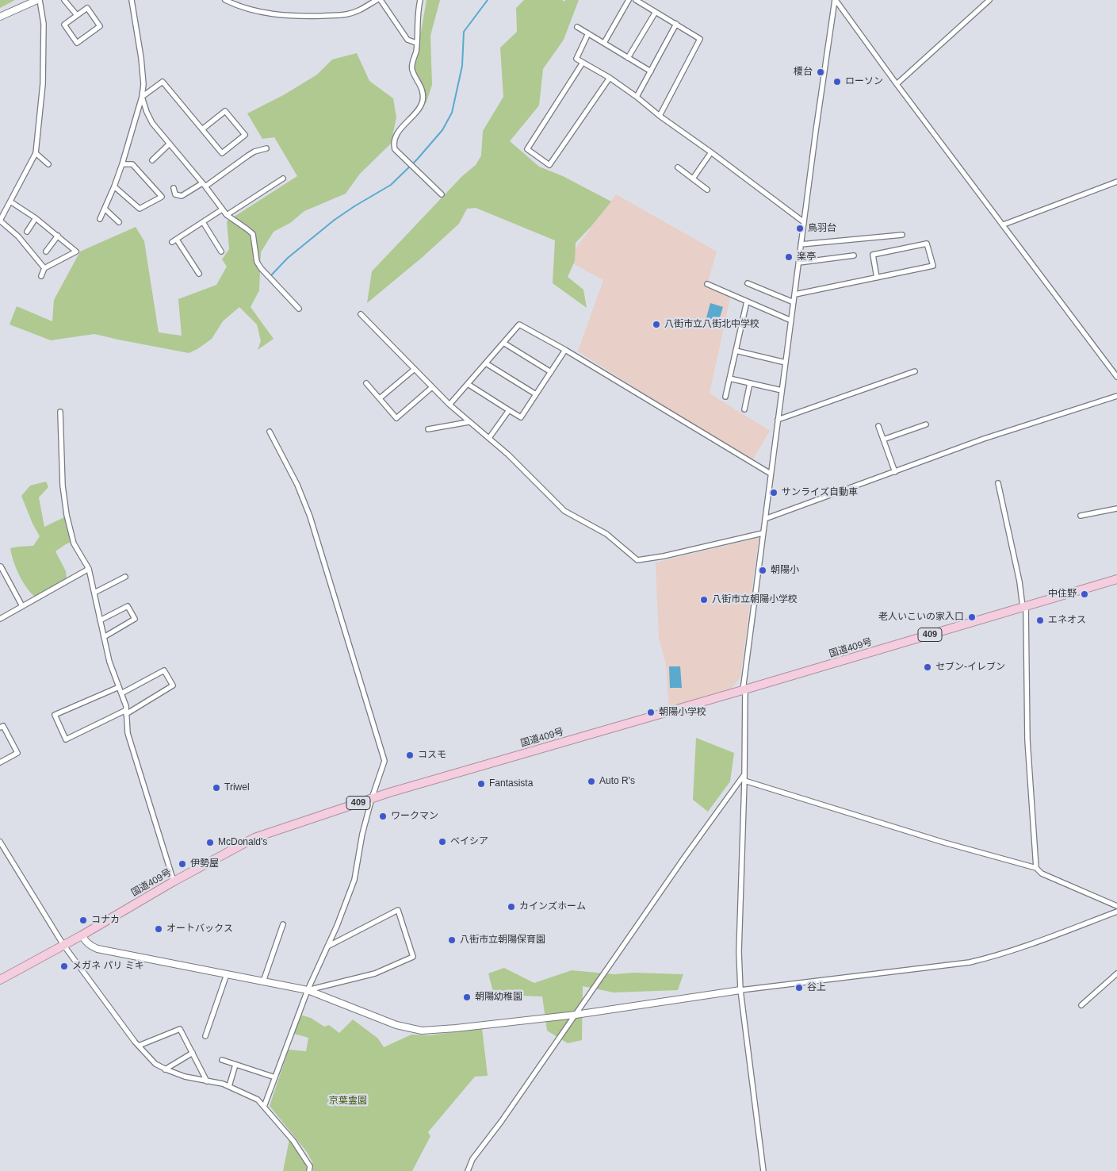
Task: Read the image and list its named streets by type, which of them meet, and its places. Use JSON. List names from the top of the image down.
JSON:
{
  "streets": {
    "highway": ["409", "国道409号"]
  },
  "parks": ["京葉霊園"],
  "places": [
    "榎台",
    "ローソン",
    "鳥羽台",
    "楽亭",
    "八街市立八街北中学校",
    "サンライズ自動車",
    "朝陽小",
    "中住野",
    "八街市立朝陽小学校",
    "老人いこいの家入口",
    "エネオス",
    "セブン-イレブン",
    "朝陽小学校",
    "コスモ",
    "Auto R's",
    "Fantasista",
    "Triwel",
    "ワークマン",
    "ベイシア",
    "McDonald's",
    "伊勢屋",
    "カインズホーム",
    "コナカ",
    "オートバックス",
    "八街市立朝陽保育園",
    "メガネ パリ ミキ",
    "谷上",
    "朝陽幼稚園"
  ]
}
